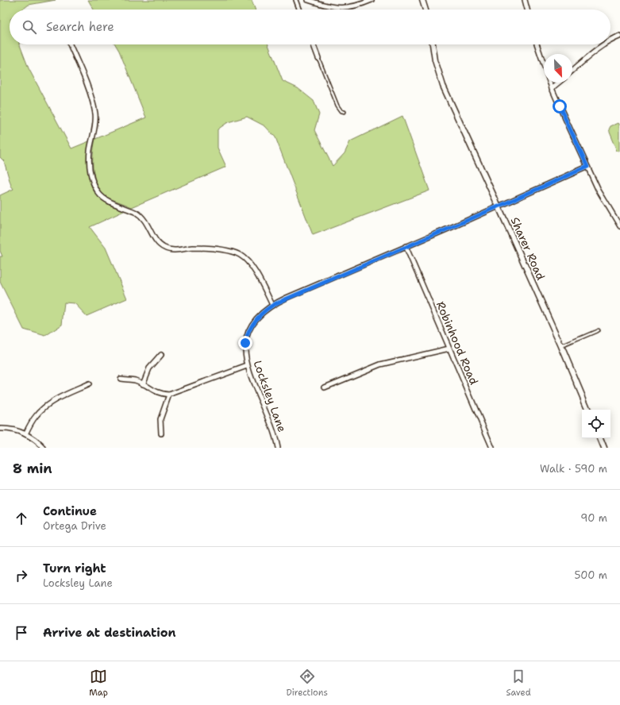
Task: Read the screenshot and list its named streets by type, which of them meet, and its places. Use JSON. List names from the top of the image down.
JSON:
{
  "streets": {
    "street": ["Sharer Road", "Robinhood Road", "Locksley Lane"]
  },
  "crossings": [
    ["Sharer Road", "Locksley Lane"],
    ["Robinhood Road", "Locksley Lane"]
  ],
  "north": "bottom right",
  "page": {
    "search": "Search here",
    "heading": ["8 min", "Walk · 590 m"],
    "list": [
      ["Continue", "Ortega Drive", "90 m"],
      ["Turn right", "Locksley Lane", "500 m"],
      "Arrive at destination"
    ],
    "nav": ["Map", "Directions", "Saved"]
  }
}
